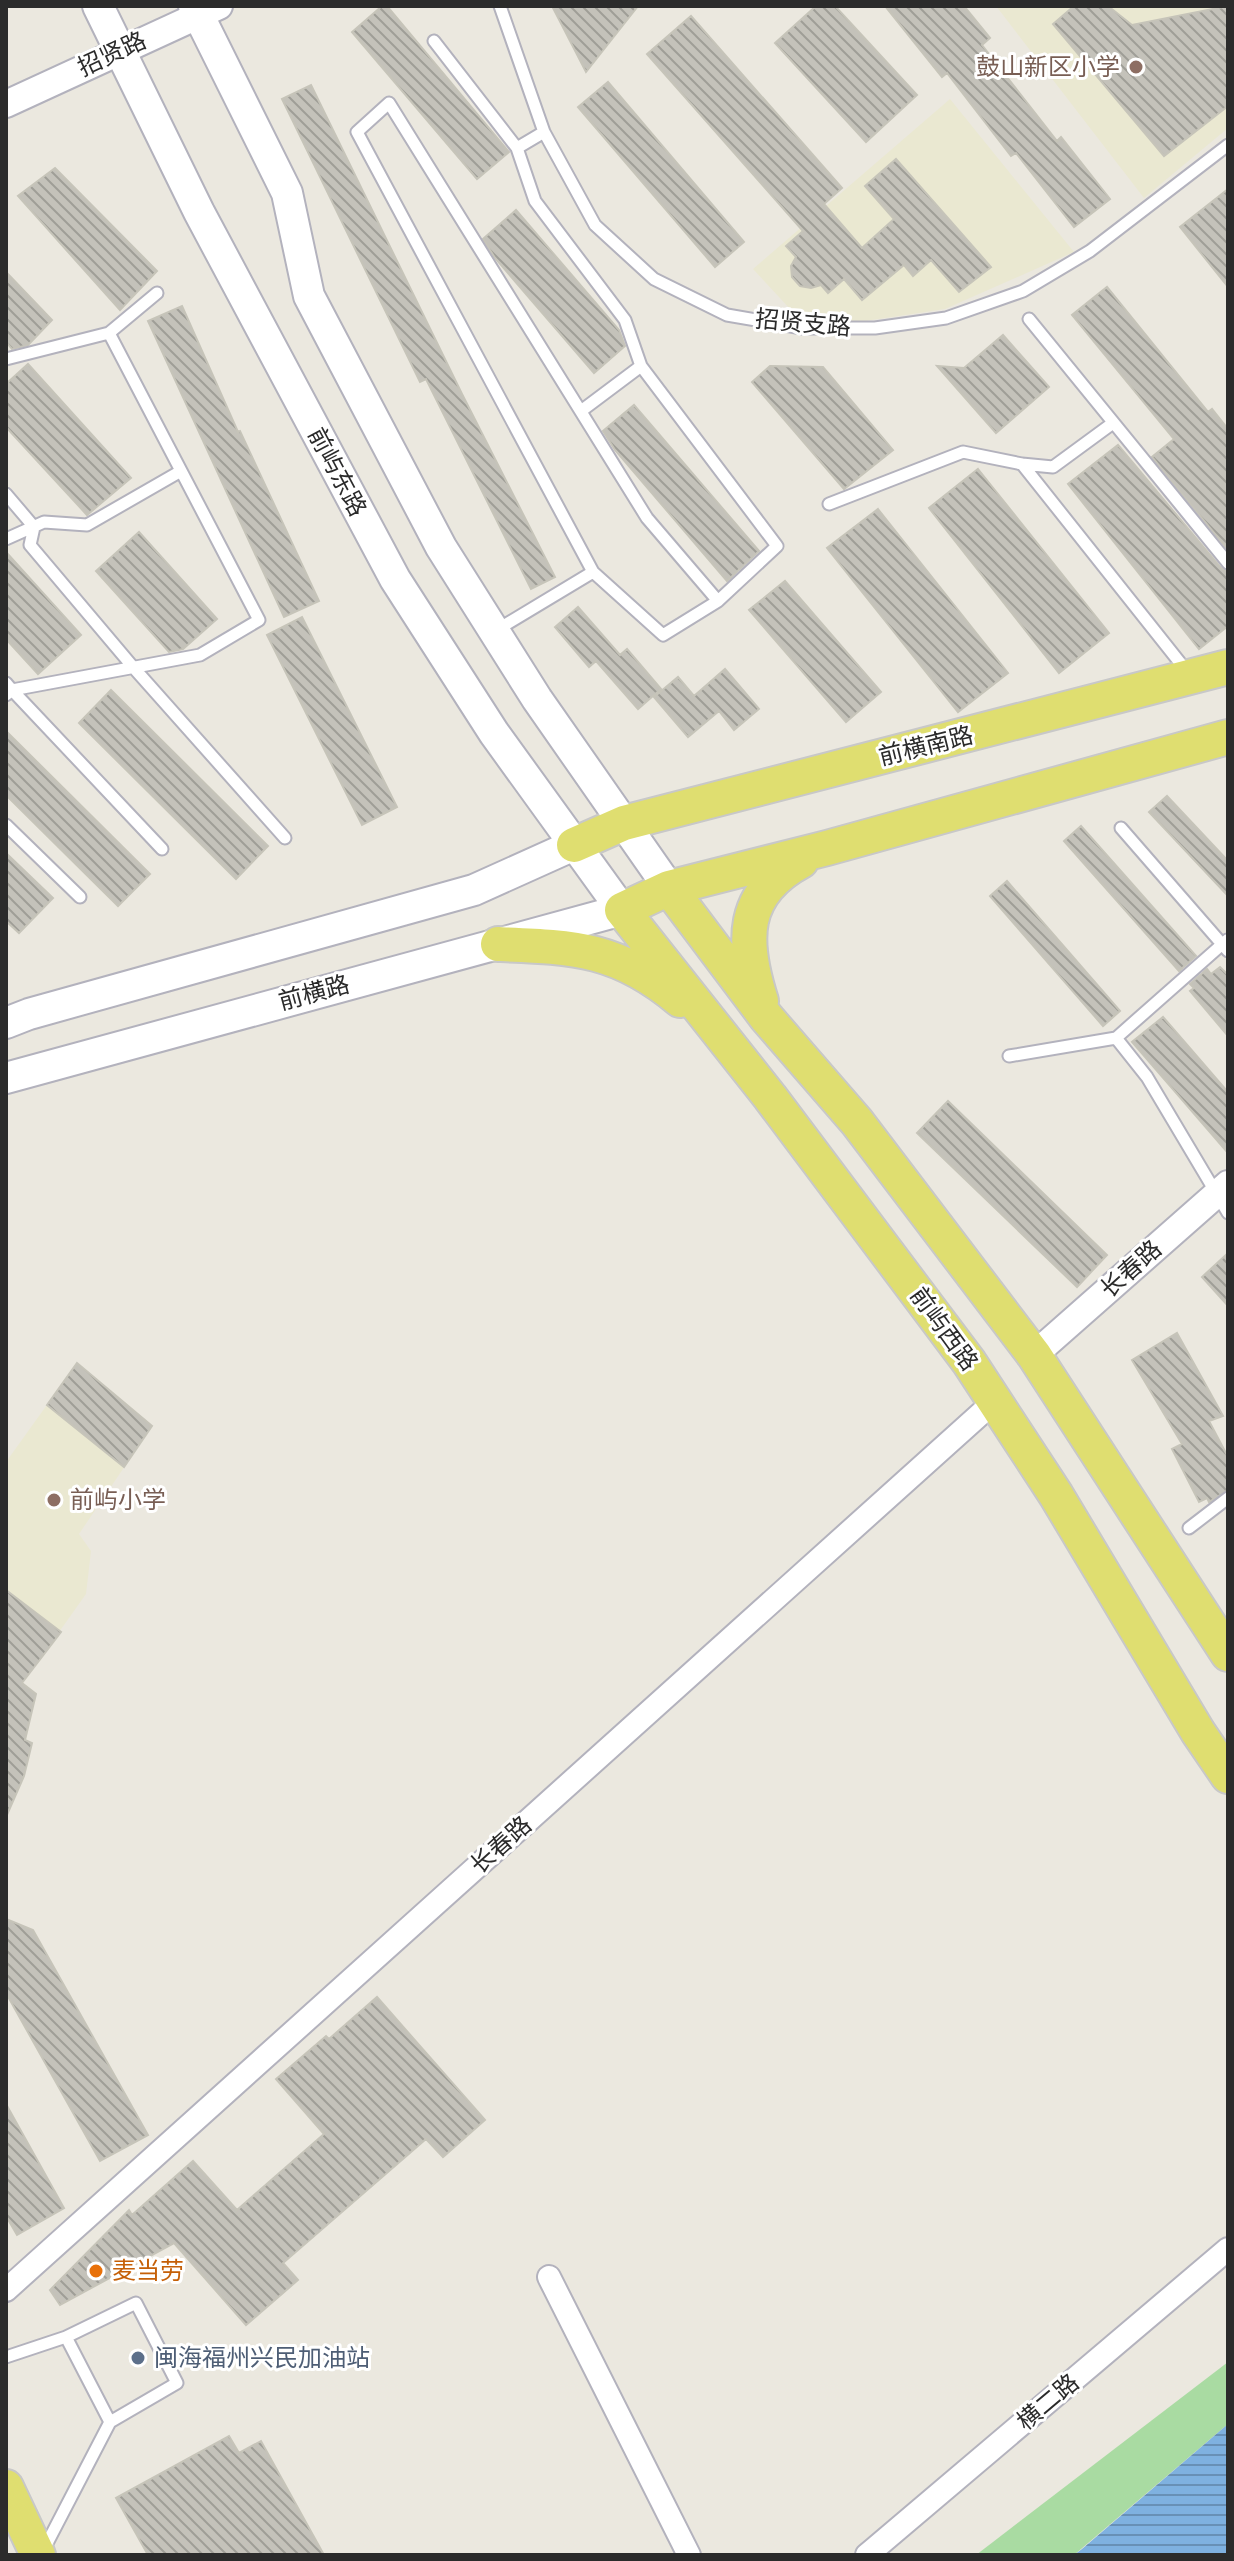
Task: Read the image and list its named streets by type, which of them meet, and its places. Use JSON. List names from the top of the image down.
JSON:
{
  "streets": {
    "main road": [
      "前屿东路",
      "前横南路",
      "前横路",
      "前屿西路"
    ],
    "street": ["招贤路", "长春路", "横二路"],
    "lane": ["招贤支路"]
  },
  "crossings": [
    ["招贤路", "前屿东路"],
    ["前屿东路", "前横南路"],
    ["前屿东路", "前横路"],
    ["前屿东路", "前屿西路"],
    ["前横路", "前屿西路"],
    ["长春路", "前屿西路"]
  ],
  "places": [
    "鼓山新区小学",
    "前屿小学",
    "麦当劳",
    "闽海福州兴民加油站"
  ]
}
